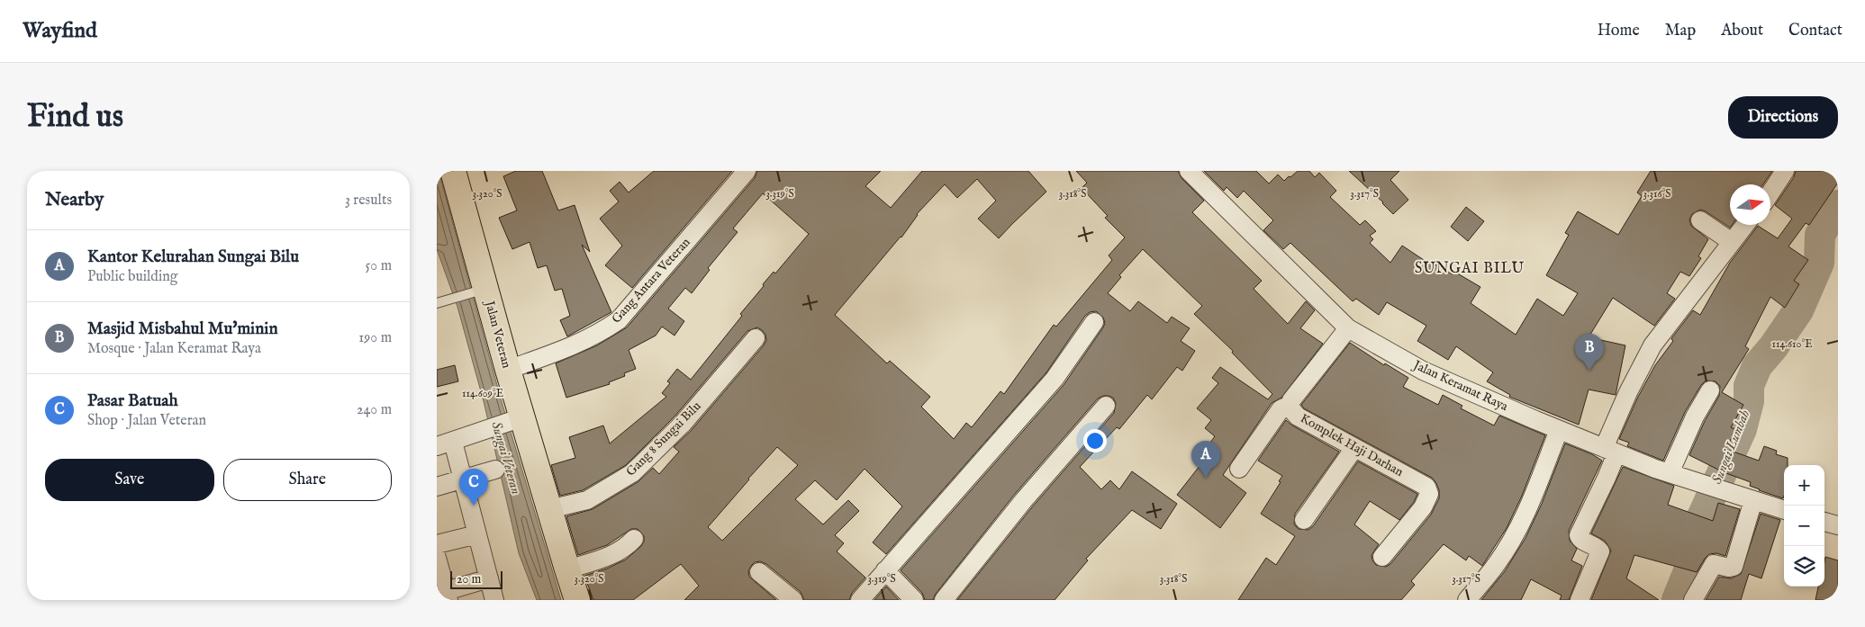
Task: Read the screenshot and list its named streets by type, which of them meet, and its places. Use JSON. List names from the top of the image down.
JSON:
{
  "streets": {
    "main road": ["Jalan Veteran"],
    "street": [
      "Gang Antara Veteran",
      "Jalan Keramat Raya",
      "Gang 8 Sungai Bilu",
      "Komplek Haji Darhan"
    ]
  },
  "crossings": [
    ["Gang Antara Veteran", "Jalan Veteran"],
    ["Jalan Veteran", "Gang 8 Sungai Bilu"],
    ["Jalan Keramat Raya", "Komplek Haji Darhan"]
  ],
  "districts": ["SUNGAI BILU"],
  "water": ["Sungai Lumbah", "Sungai Veteran"],
  "scale_bar": "20 m",
  "north": "right",
  "page": {
    "header": "Wayfind",
    "nav": [
      "Home",
      "Map",
      "About",
      "Contact"
    ],
    "buttons": [
      "Directions",
      ["Save", "Share"]
    ],
    "title": "Find us",
    "heading": ["Nearby", "3 results"],
    "list": [
      {
        "mark": "A",
        "name": "Kantor Kelurahan Sungai Bilu",
        "note": "Public building",
        "value": "50 m"
      },
      {
        "mark": "B",
        "name": "Masjid Misbahul Mu'minin",
        "note": "Mosque · Jalan Keramat Raya",
        "value": "190 m"
      },
      {
        "mark": "C",
        "name": "Pasar Batuah",
        "note": "Shop · Jalan Veteran",
        "value": "240 m"
      }
    ],
    "pins": ["B", "A", "C"],
    "map_buttons": ["+", "−"],
    "scale": "20 m"
  },
  "coordinates": [
    "3.320°S",
    "3.318°S",
    "3.317°S",
    "3.316°S",
    "3.319°S",
    "114.610°E",
    "114.609°E"
  ]
}
